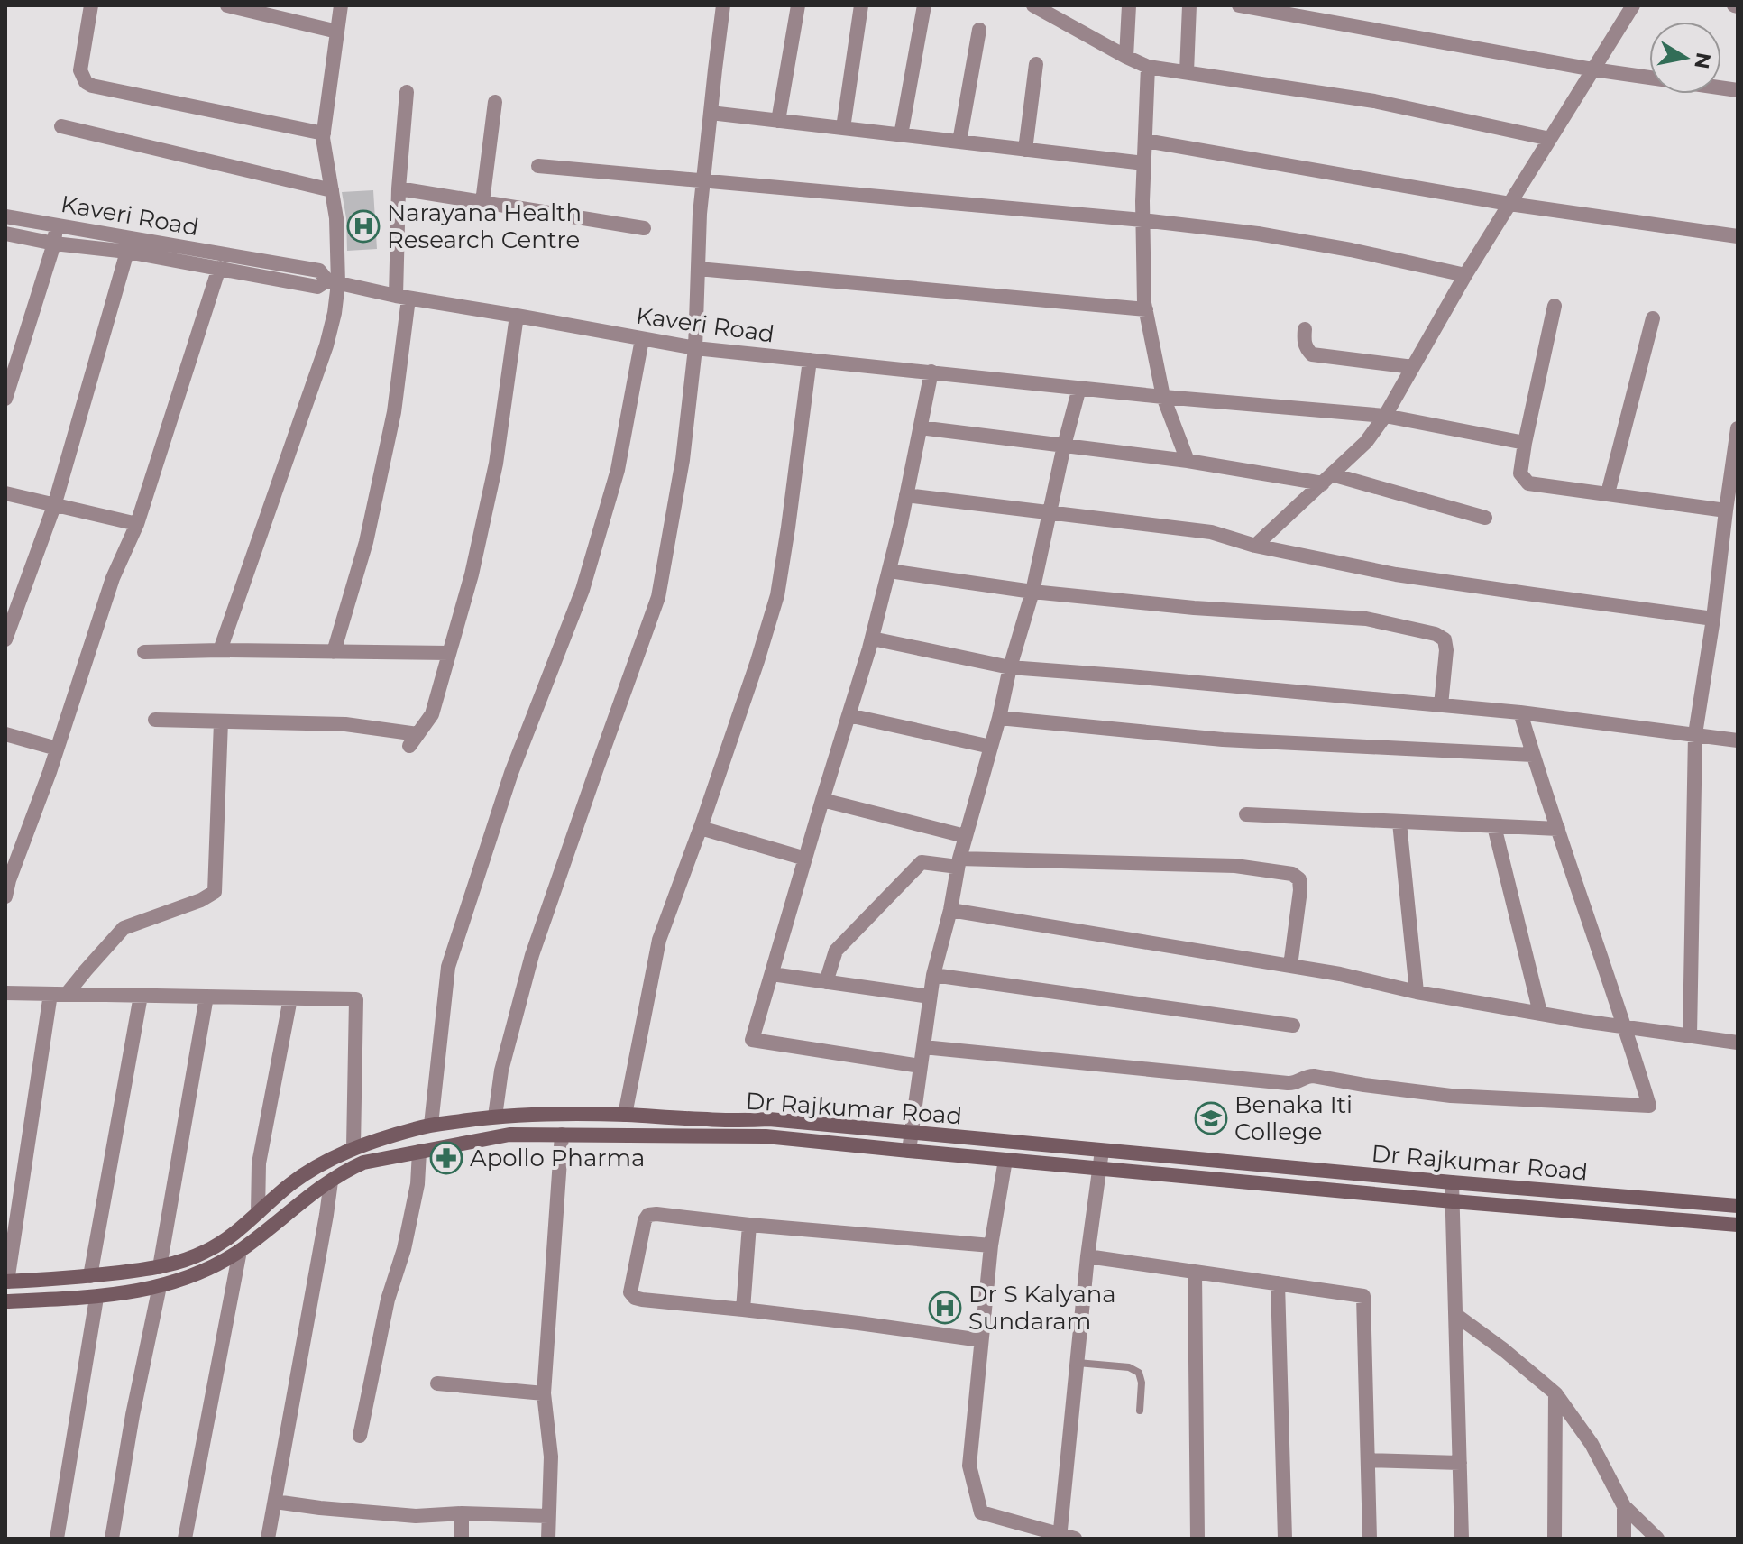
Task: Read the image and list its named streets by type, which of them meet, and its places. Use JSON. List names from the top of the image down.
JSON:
{
  "streets": {
    "main road": ["Dr Rajkumar Road"],
    "street": ["Kaveri Road"]
  },
  "places": {
    "hospital": ["Narayana Health Research Centre", "Dr S Kalyana Sundaram"],
    "school or university": ["Benaka Iti College"],
    "pharmacy": ["Apollo Pharma"]
  },
  "north": "right"
}
